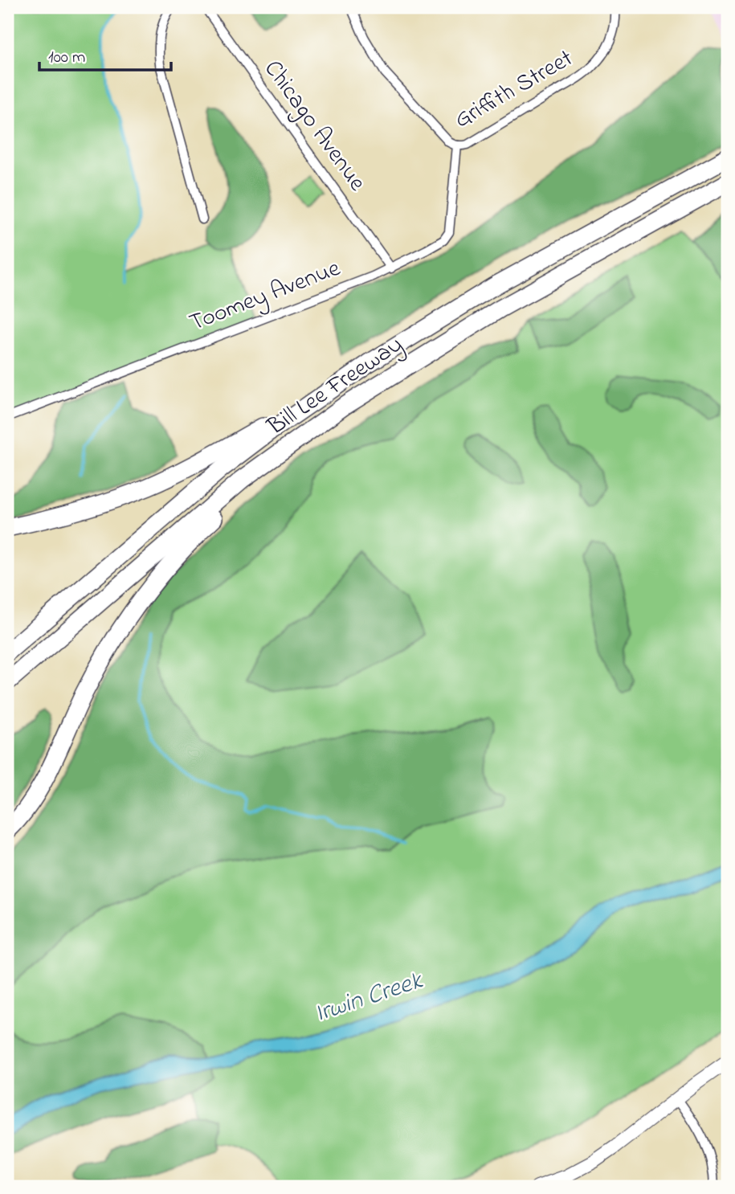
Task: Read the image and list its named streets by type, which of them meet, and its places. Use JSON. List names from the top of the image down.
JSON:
{
  "streets": {
    "highway": ["Bill Lee Freeway"],
    "street": ["Griffith Street", "Chicago Avenue", "Toomey Avenue"]
  },
  "crossings": [
    ["Griffith Street", "Toomey Avenue"],
    ["Chicago Avenue", "Toomey Avenue"]
  ],
  "water": ["Irwin Creek"],
  "scale_bar": "100 m"
}
